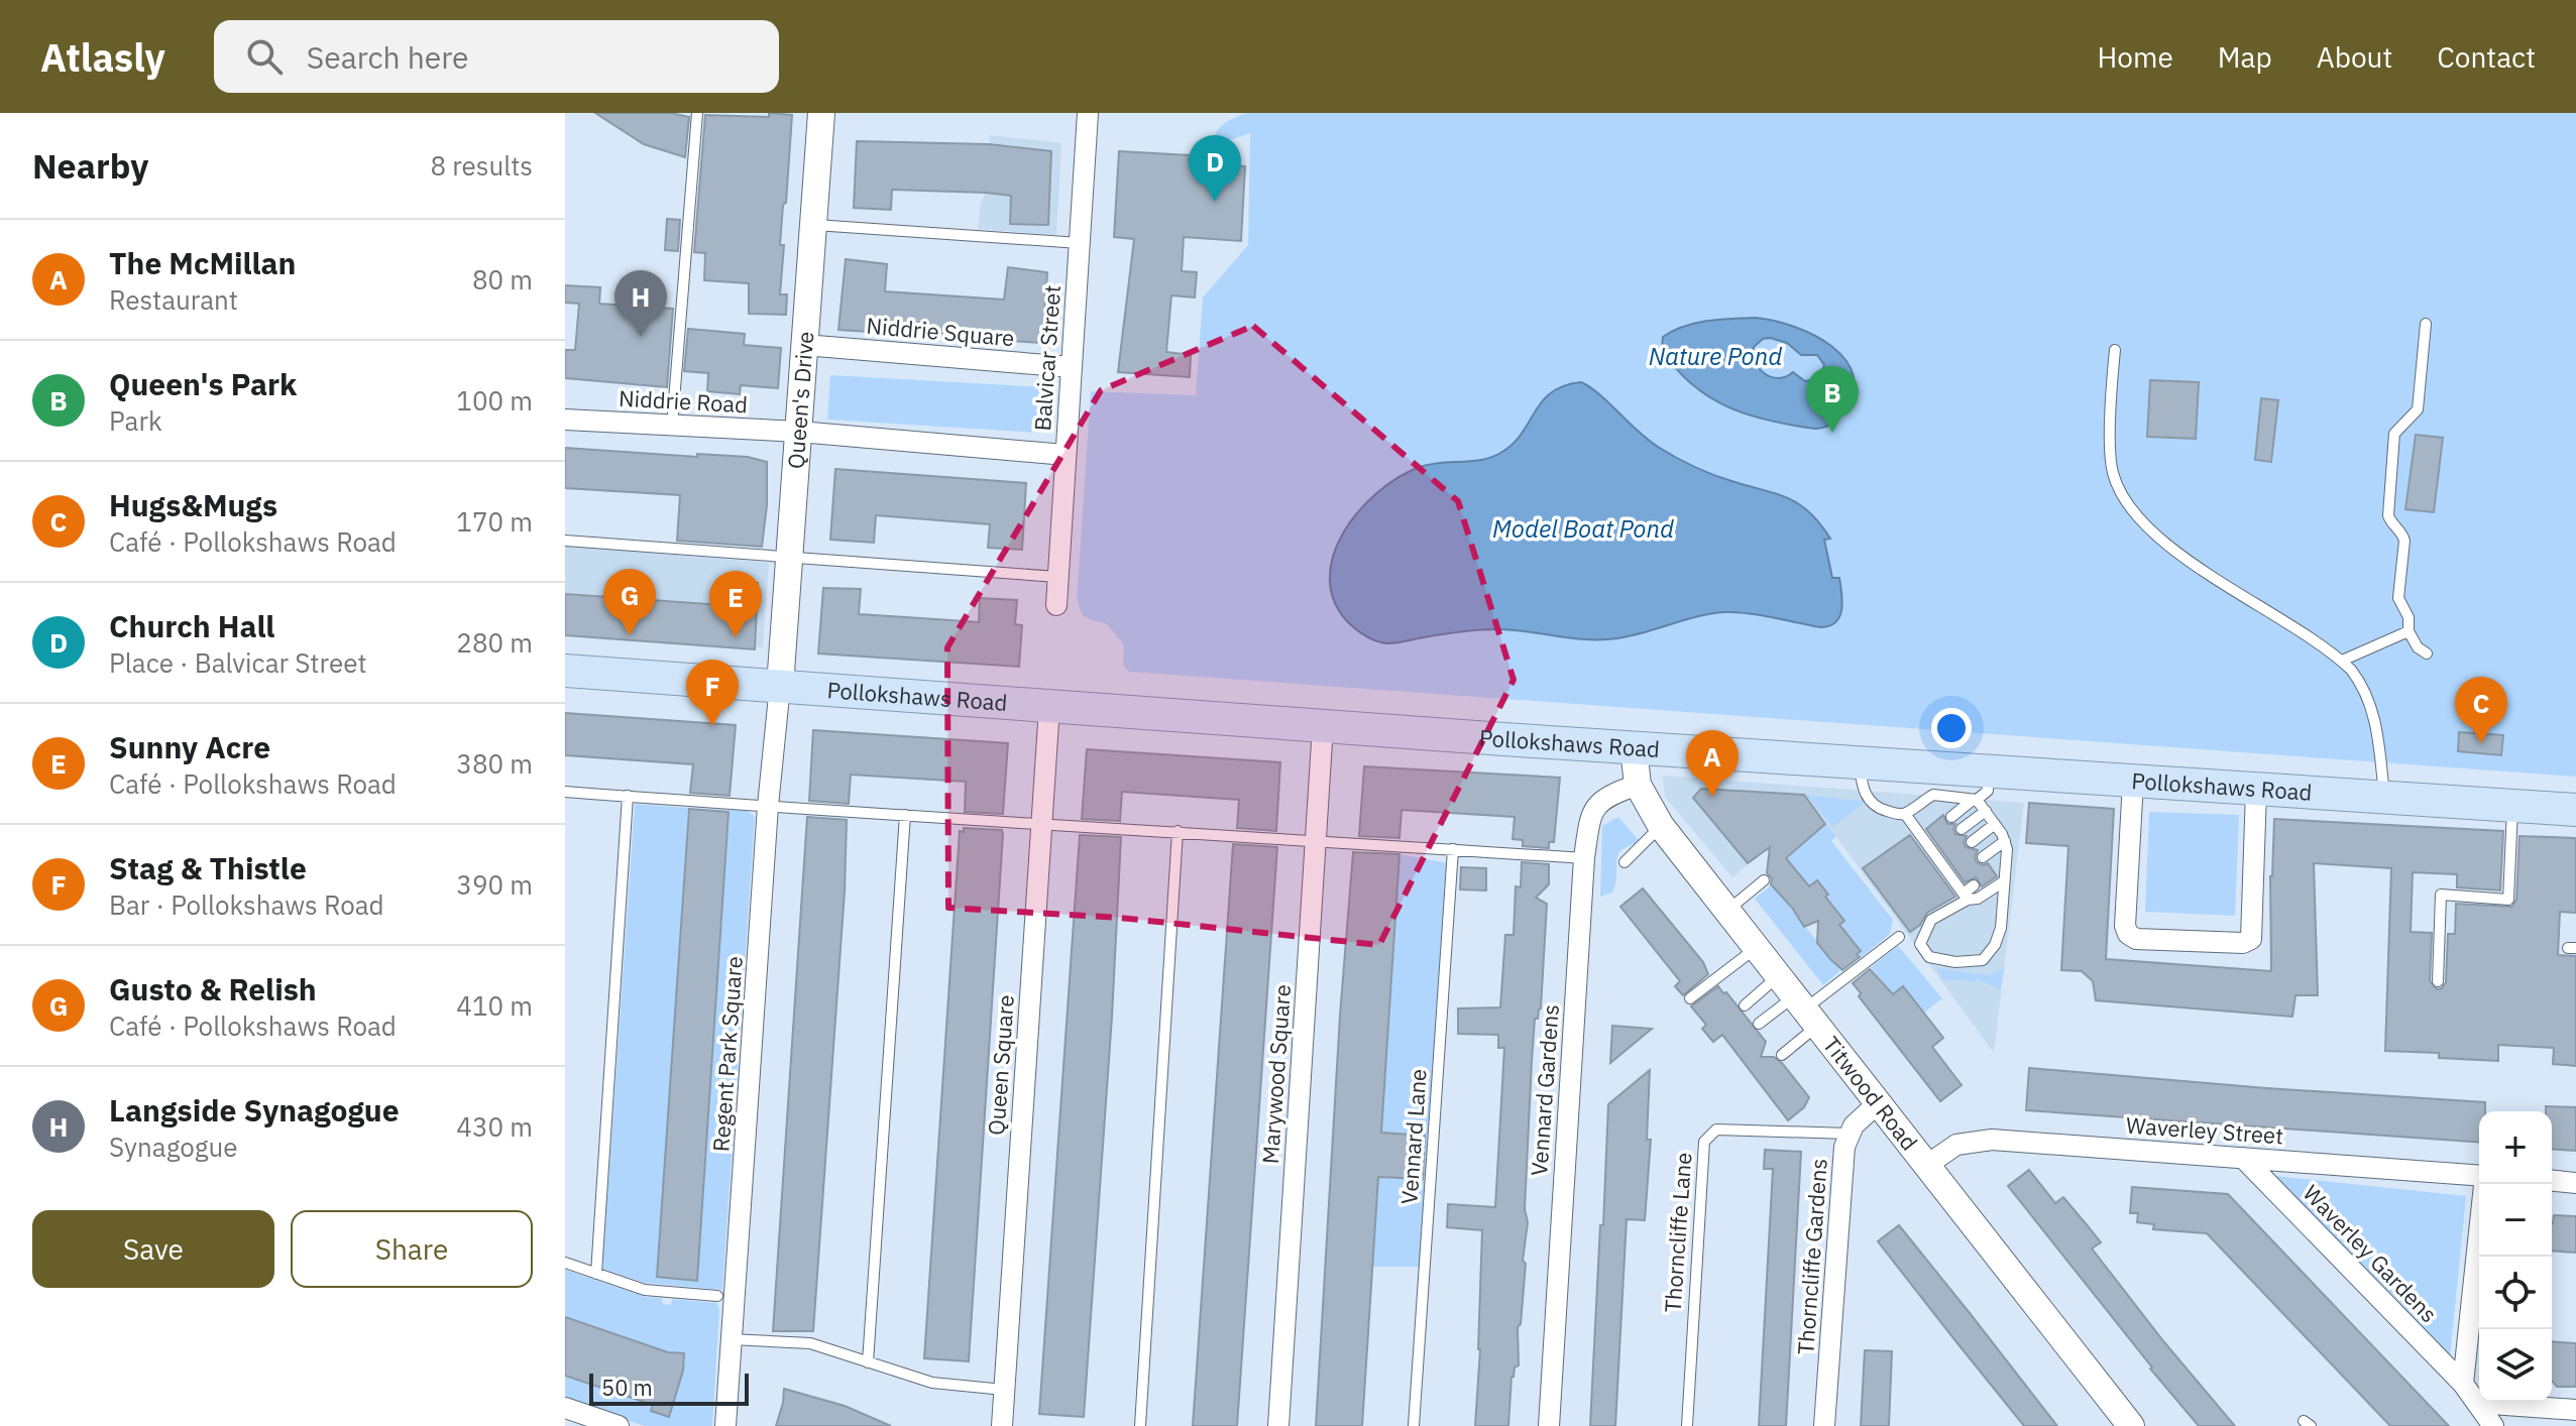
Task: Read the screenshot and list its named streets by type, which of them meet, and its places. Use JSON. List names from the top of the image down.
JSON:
{
  "streets": {
    "main road": ["Pollokshaws Road"],
    "street": [
      "Niddrie Square",
      "Balvicar Street",
      "Queen's Drive",
      "Niddrie Road",
      "Regent Park Square",
      "Queen Square",
      "Marywood Square",
      "Vennard Gardens",
      "Titwood Road",
      "Waverley Street",
      "Waverley Gardens",
      "Thorncliffe Gardens"
    ],
    "lane": ["Vennard Lane", "Thorncliffe Lane"]
  },
  "crossings": [
    ["Niddrie Square", "Balvicar Street"],
    ["Niddrie Square", "Queen's Drive"],
    ["Queen's Drive", "Niddrie Road"],
    ["Queen's Drive", "Pollokshaws Road"],
    ["Queen's Drive", "Regent Park Square"],
    ["Pollokshaws Road", "Regent Park Square"],
    ["Pollokshaws Road", "Queen Square"],
    ["Pollokshaws Road", "Marywood Square"],
    ["Pollokshaws Road", "Titwood Road"],
    ["Vennard Gardens", "Titwood Road"],
    ["Titwood Road", "Waverley Street"],
    ["Titwood Road", "Thorncliffe Gardens"],
    ["Waverley Street", "Waverley Gardens"],
    ["Thorncliffe Lane", "Thorncliffe Gardens"]
  ],
  "water": ["Nature Pond", "Model Boat Pond"],
  "scale_bar": "50 m",
  "page": {
    "header": "Atlasly",
    "search": "Search here",
    "nav": [
      "Home",
      "Map",
      "About",
      "Contact"
    ],
    "heading": ["Nearby", "8 results"],
    "pins": [
      "D",
      "H",
      "B",
      "G",
      "E",
      "F",
      "C",
      "A"
    ],
    "list": [
      {
        "mark": "A",
        "name": "The McMillan",
        "note": "Restaurant",
        "value": "80 m"
      },
      {
        "mark": "B",
        "name": "Queen's Park",
        "note": "Park",
        "value": "100 m"
      },
      {
        "mark": "C",
        "name": "Hugs&Mugs",
        "note": "Café · Pollokshaws Road",
        "value": "170 m"
      },
      {
        "mark": "D",
        "name": "Church Hall",
        "note": "Place · Balvicar Street",
        "value": "280 m"
      },
      {
        "mark": "E",
        "name": "Sunny Acre",
        "note": "Café · Pollokshaws Road",
        "value": "380 m"
      },
      {
        "mark": "F",
        "name": "Stag & Thistle",
        "note": "Bar · Pollokshaws Road",
        "value": "390 m"
      },
      {
        "mark": "G",
        "name": "Gusto & Relish",
        "note": "Café · Pollokshaws Road",
        "value": "410 m"
      },
      {
        "mark": "H",
        "name": "Langside Synagogue",
        "note": "Synagogue",
        "value": "430 m"
      }
    ],
    "map_buttons": ["+", "−"],
    "buttons": ["Save", "Share"],
    "scale": "50 m"
  }
}
